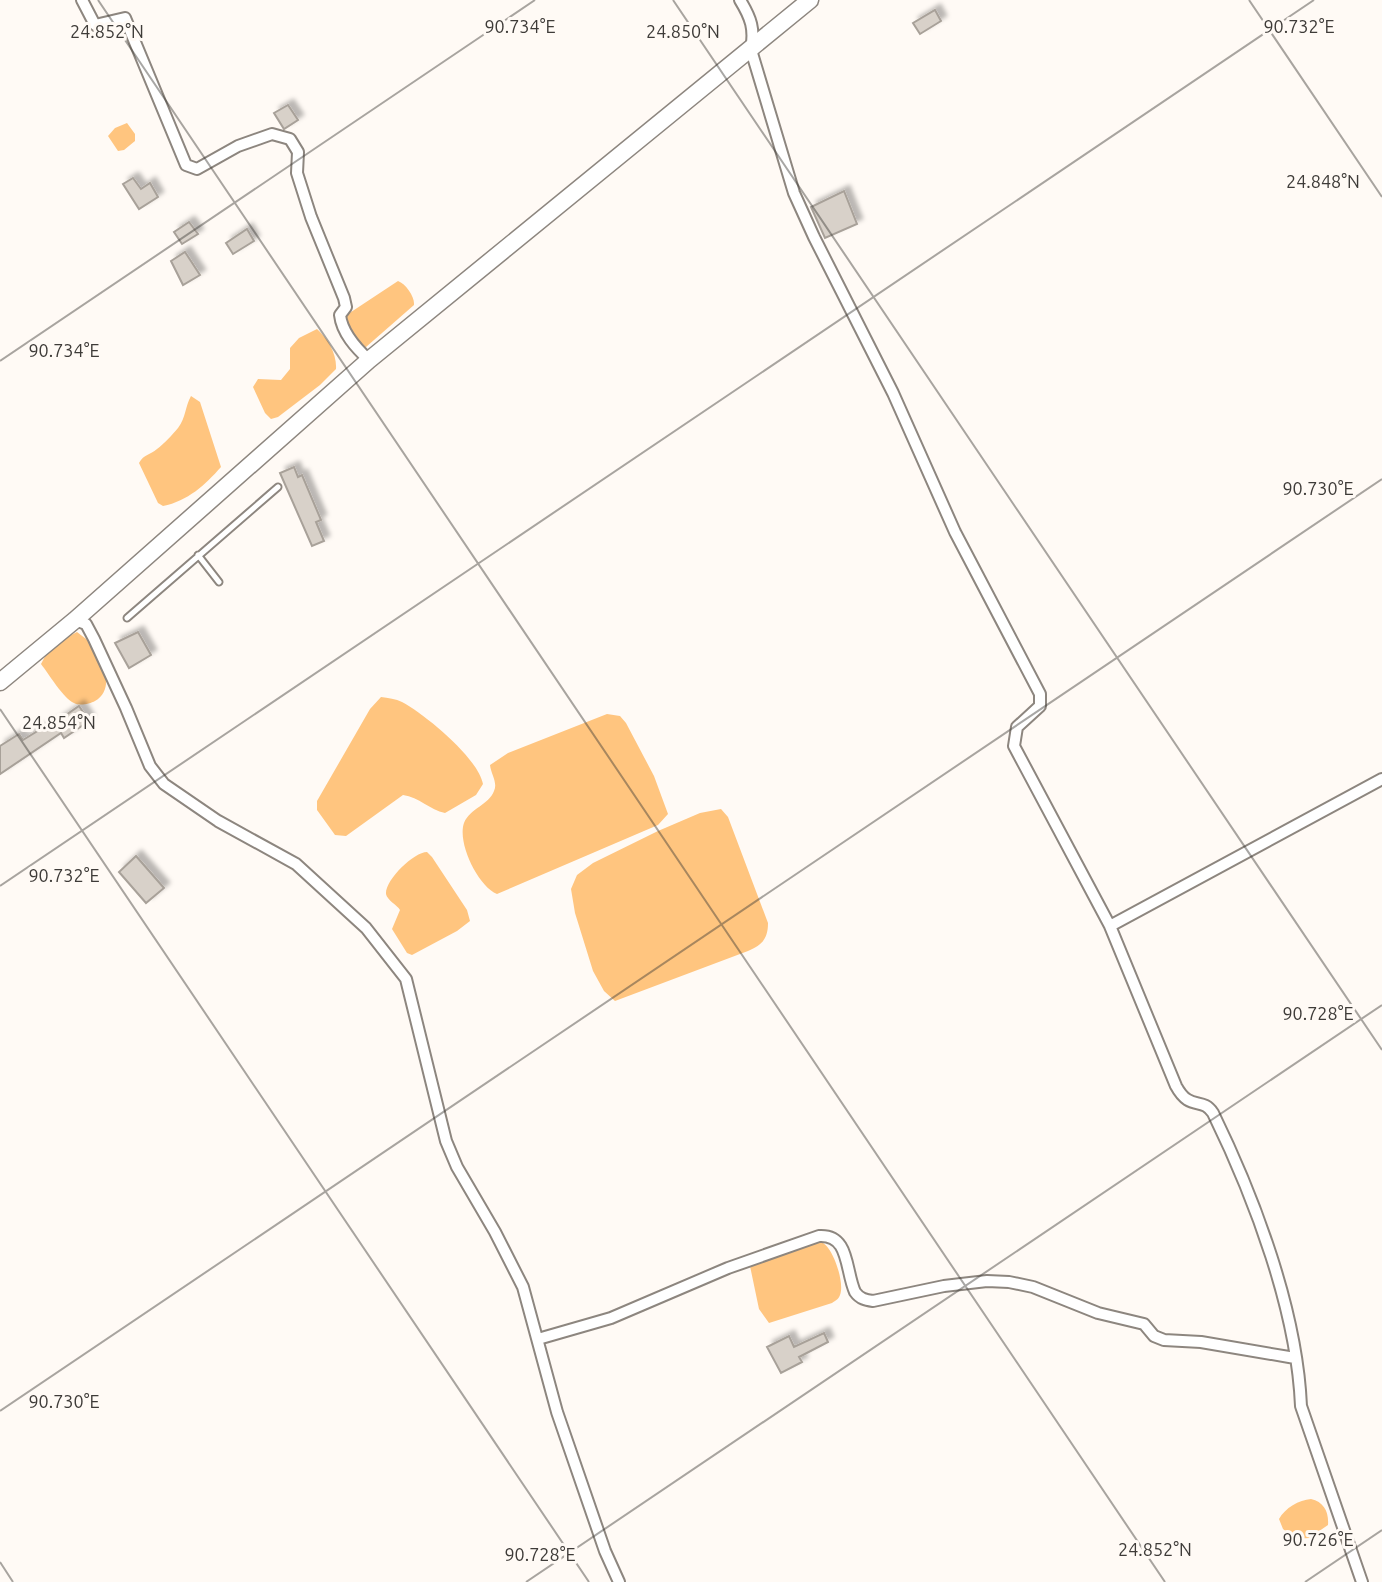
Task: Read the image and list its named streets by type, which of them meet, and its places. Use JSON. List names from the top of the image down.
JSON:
{
  "coordinates": [
    "90.734°E",
    "90.732°E",
    "24.852°N",
    "24.850°N",
    "24.848°N",
    "90.730°E",
    "24.854°N",
    "90.728°E",
    "90.726°E"
  ]
}
